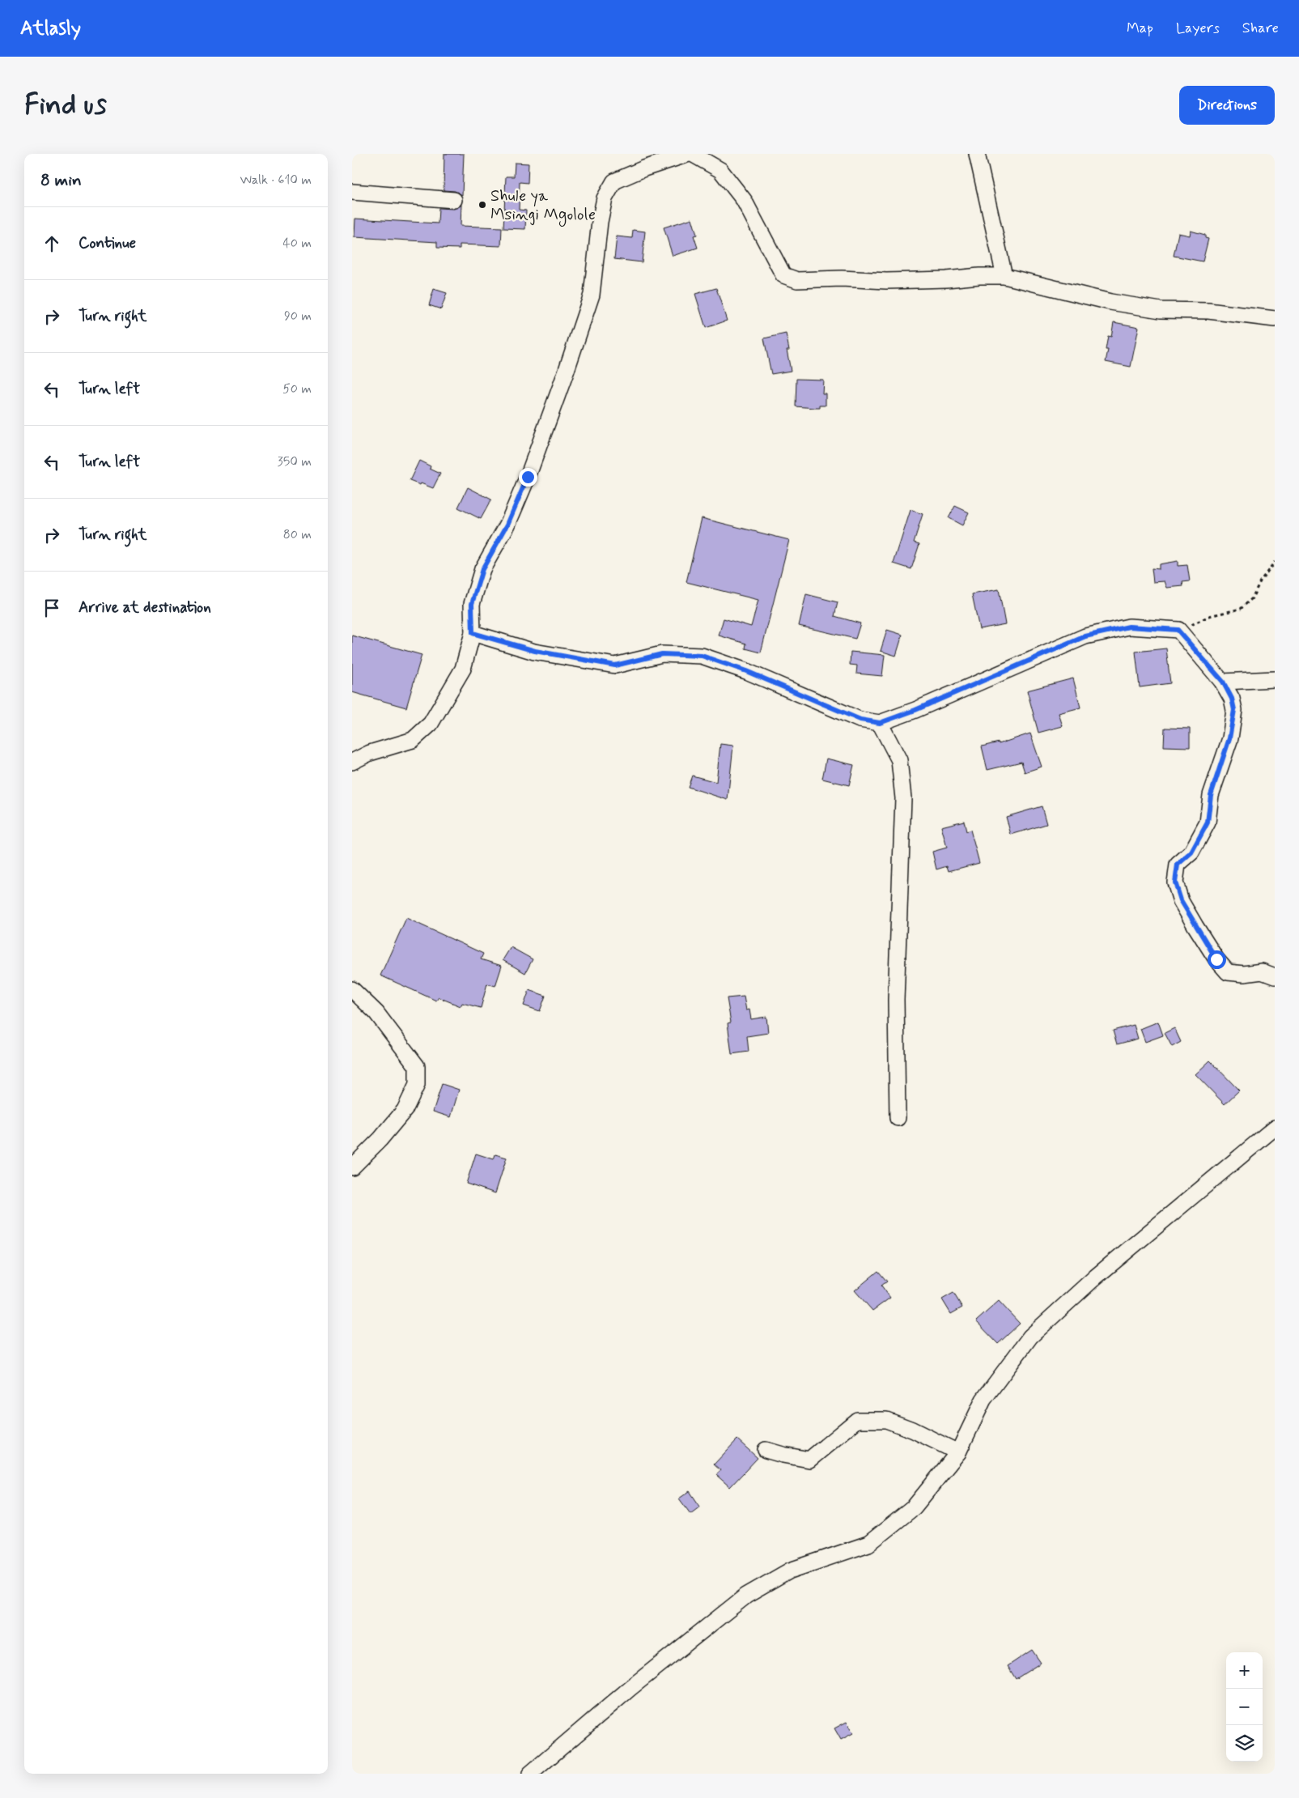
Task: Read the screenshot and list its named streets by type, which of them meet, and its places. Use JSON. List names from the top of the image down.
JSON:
{
  "places": ["Shule ya Msingi Mgolole"],
  "page": {
    "header": "Atlasly",
    "nav": ["Map", "Layers", "Share"],
    "buttons": "Directions",
    "title": "Find us",
    "heading": ["8 min", "Walk · 610 m"],
    "list": [
      ["Continue", "40 m"],
      ["Turn right", "90 m"],
      ["Turn left", "50 m"],
      ["Turn left", "350 m"],
      ["Turn right", "80 m"],
      "Arrive at destination"
    ],
    "map_buttons": ["+", "−"]
  }
}
